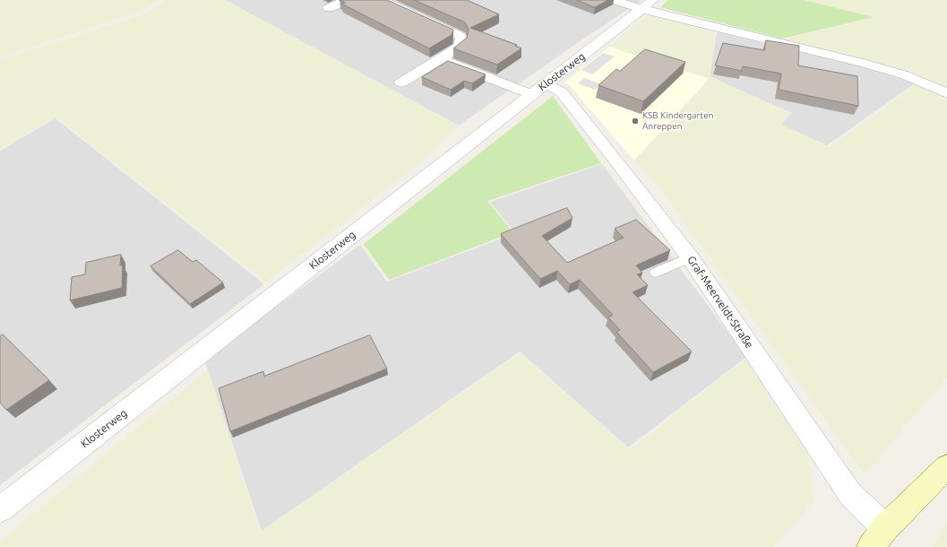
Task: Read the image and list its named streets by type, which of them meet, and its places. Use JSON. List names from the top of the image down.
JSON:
{
  "streets": {
    "main road": ["Graf-Meerveldt-Straße"],
    "street": ["Klosterweg"]
  },
  "crossings": [
    ["Klosterweg", "Graf-Meerveldt-Straße"]
  ],
  "places": ["KSB Kindergarten Anreppen"]
}
